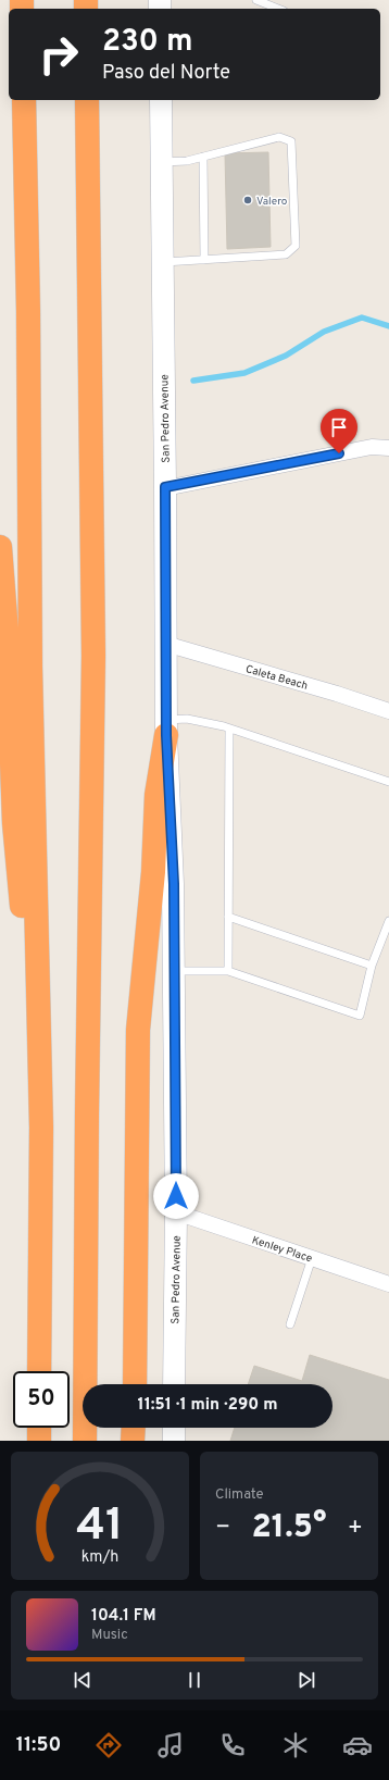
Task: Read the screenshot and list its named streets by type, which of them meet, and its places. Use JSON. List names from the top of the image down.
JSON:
{
  "streets": {
    "main road": ["San Pedro Avenue"],
    "street": ["Caleta Beach", "Kenley Place"]
  },
  "crossings": [
    ["San Pedro Avenue", "Caleta Beach"],
    ["San Pedro Avenue", "Kenley Place"]
  ],
  "places": ["Valero"],
  "page": {
    "turn": ["230 m", "Paso del Norte"],
    "limit": "50",
    "trip": "11:51 · 1 min · 290 m",
    "tile": "Climate",
    "heat": ["−", "21.5°", "+"],
    "song": ["104.1 FM", "Music"],
    "tabs": "11:50",
    "gauge": ["41", "km/h"]
  }
}
